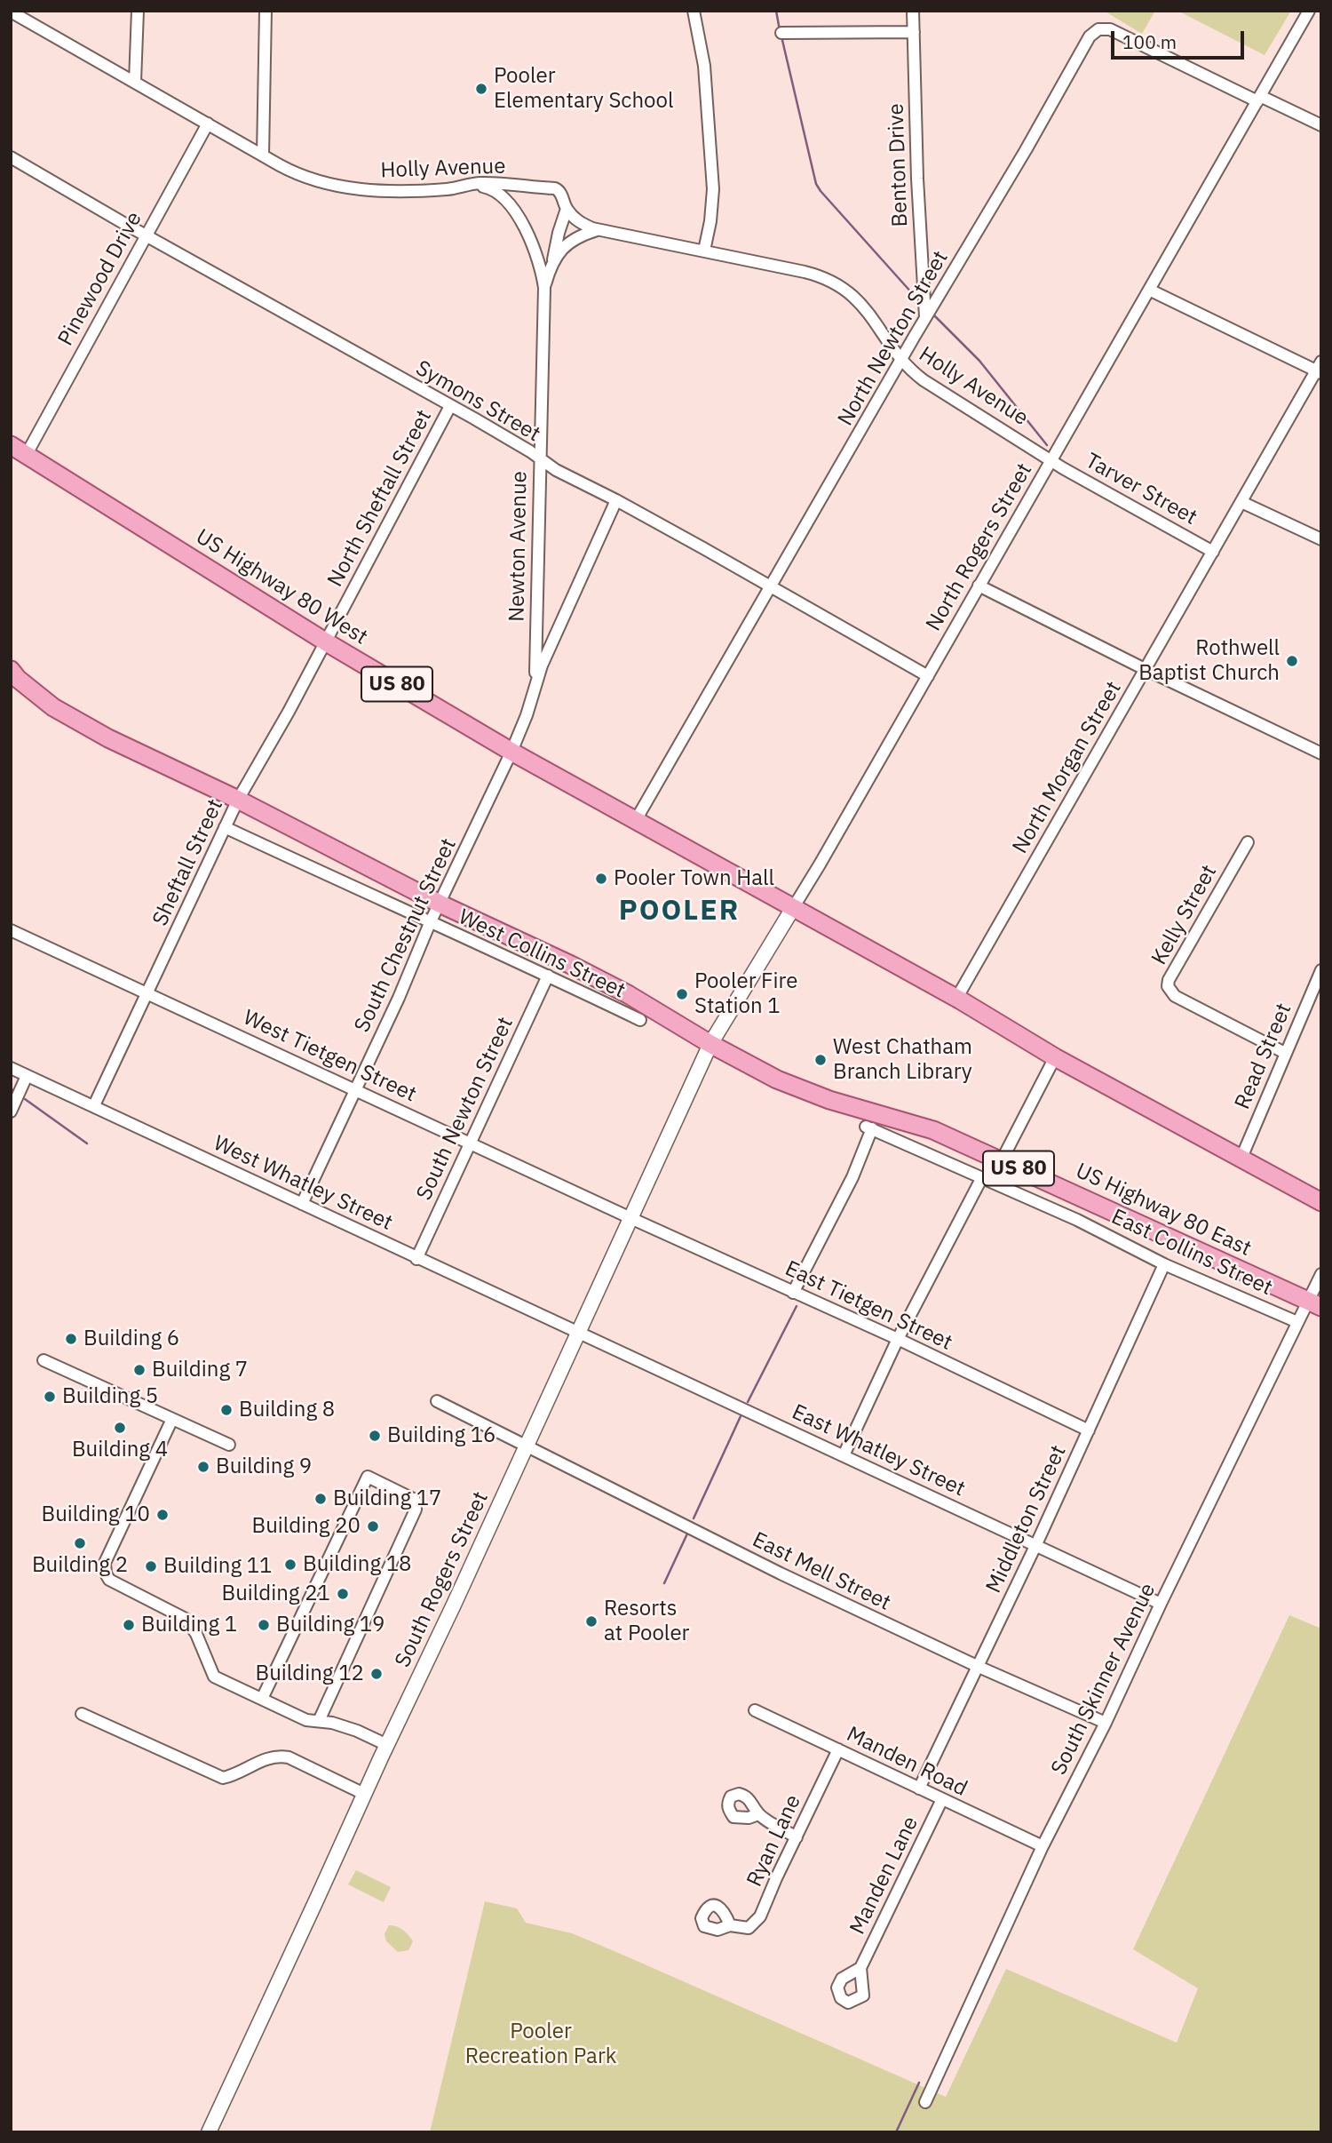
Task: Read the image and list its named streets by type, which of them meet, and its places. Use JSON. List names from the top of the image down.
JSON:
{
  "streets": {
    "main road": ["US Highway 80 West", "US 80", "US Highway 80 East"],
    "street": [
      "Benton Drive",
      "Holly Avenue",
      "Pinewood Drive",
      "North Newton Street",
      "Symons Street",
      "Tarver Street",
      "North Sheftall Street",
      "Newton Avenue",
      "North Rogers Street",
      "North Morgan Street",
      "Sheftall Street",
      "Kelly Street",
      "South Chestnut Street",
      "West Collins Street",
      "West Tietgen Street",
      "Read Street",
      "South Newton Street",
      "West Whatley Street",
      "East Collins Street",
      "East Tietgen Street",
      "East Whatley Street",
      "Middleton Street",
      "East Mell Street",
      "South Rogers Street",
      "South Skinner Avenue",
      "Manden Road",
      "Ryan Lane",
      "Manden Lane"
    ]
  },
  "crossings": [
    ["Benton Drive", "North Newton Street"],
    ["Holly Avenue", "Pinewood Drive"],
    ["Holly Avenue", "North Newton Street"],
    ["Holly Avenue", "Tarver Street"],
    ["Holly Avenue", "Newton Avenue"],
    ["Holly Avenue", "North Rogers Street"],
    ["Pinewood Drive", "Symons Street"],
    ["Pinewood Drive", "US Highway 80 West"],
    ["North Newton Street", "Symons Street"],
    ["North Newton Street", "North Rogers Street"],
    ["North Newton Street", "US Highway 80 West"],
    ["Symons Street", "North Sheftall Street"],
    ["Symons Street", "Newton Avenue"],
    ["Symons Street", "North Rogers Street"],
    ["Tarver Street", "North Rogers Street"],
    ["Tarver Street", "North Morgan Street"],
    ["North Sheftall Street", "US Highway 80 West"],
    ["North Sheftall Street", "Sheftall Street"],
    ["Newton Avenue", "South Chestnut Street"],
    ["North Rogers Street", "US Highway 80 West"],
    ["North Rogers Street", "US 80"],
    ["North Rogers Street", "South Rogers Street"],
    ["US Highway 80 West", "US 80"],
    ["US Highway 80 West", "Sheftall Street"],
    ["US Highway 80 West", "South Chestnut Street"],
    ["US Highway 80 West", "South Rogers Street"],
    ["US 80", "North Morgan Street"],
    ["US 80", "Sheftall Street"],
    ["US 80", "South Chestnut Street"],
    ["US 80", "Read Street"],
    ["US 80", "US Highway 80 East"],
    ["US 80", "South Rogers Street"],
    ["Sheftall Street", "West Collins Street"],
    ["Sheftall Street", "West Tietgen Street"],
    ["Sheftall Street", "West Whatley Street"],
    ["Kelly Street", "Read Street"],
    ["South Chestnut Street", "West Collins Street"],
    ["South Chestnut Street", "West Tietgen Street"],
    ["South Chestnut Street", "West Whatley Street"],
    ["West Collins Street", "South Newton Street"],
    ["West Tietgen Street", "South Newton Street"],
    ["West Tietgen Street", "East Tietgen Street"],
    ["West Tietgen Street", "South Rogers Street"],
    ["South Newton Street", "West Whatley Street"],
    ["West Whatley Street", "East Whatley Street"],
    ["West Whatley Street", "South Rogers Street"],
    ["US Highway 80 East", "South Rogers Street"],
    ["US Highway 80 East", "South Skinner Avenue"],
    ["East Collins Street", "East Tietgen Street"],
    ["East Collins Street", "Middleton Street"],
    ["East Collins Street", "South Skinner Avenue"],
    ["East Tietgen Street", "Middleton Street"],
    ["East Tietgen Street", "South Rogers Street"],
    ["East Whatley Street", "Middleton Street"],
    ["East Whatley Street", "South Rogers Street"],
    ["East Whatley Street", "South Skinner Avenue"],
    ["Middleton Street", "East Mell Street"],
    ["Middleton Street", "Manden Road"],
    ["East Mell Street", "South Rogers Street"],
    ["East Mell Street", "South Skinner Avenue"],
    ["South Skinner Avenue", "Manden Road"],
    ["Manden Road", "Ryan Lane"],
    ["Manden Road", "Manden Lane"]
  ],
  "districts": ["POOLER"],
  "parks": ["Pooler Recreation Park"],
  "places": [
    "Pooler Elementary School",
    "Rothwell Baptist Church",
    "Pooler Town Hall",
    "Pooler Fire Station 1",
    "West Chatham Branch Library",
    "Building 6",
    "Building 7",
    "Building 5",
    "Building 8",
    "Building 4",
    "Building 16",
    "Building 9",
    "Building 17",
    "Building 10",
    "Building 20",
    "Building 2",
    "Building 18",
    "Building 11",
    "Building 21",
    "Resorts at Pooler",
    "Building 1",
    "Building 19",
    "Building 12"
  ],
  "scale_bar": "100 m"
}
